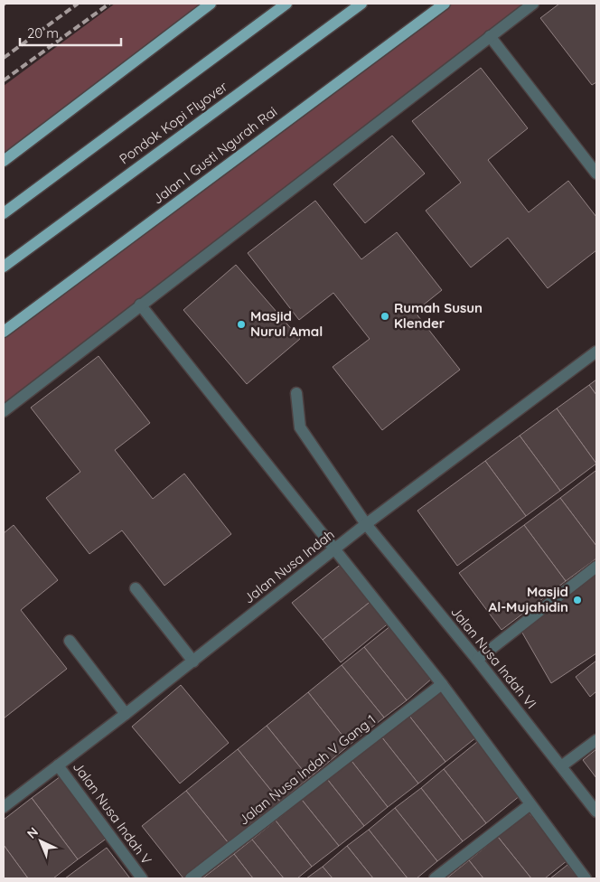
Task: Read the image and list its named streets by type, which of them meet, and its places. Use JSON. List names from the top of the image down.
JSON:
{
  "streets": {
    "main road": ["Pondok Kopi Flyover", "Jalan I Gusti Ngurah Rai"],
    "street": [
      "Jalan Nusa Indah",
      "Jalan Nusa Indah VI",
      "Jalan Nusa Indah V Gang 1",
      "Jalan Nusa Indah V"
    ]
  },
  "crossings": [
    ["Jalan Nusa Indah", "Jalan Nusa Indah VI"],
    ["Jalan Nusa Indah", "Jalan Nusa Indah V"]
  ],
  "places": ["Rumah Susun Klender", "Masjid Nurul Amal", "Masjid Al-Mujahidin"],
  "scale_bar": "20 m",
  "north": "top left"
}
